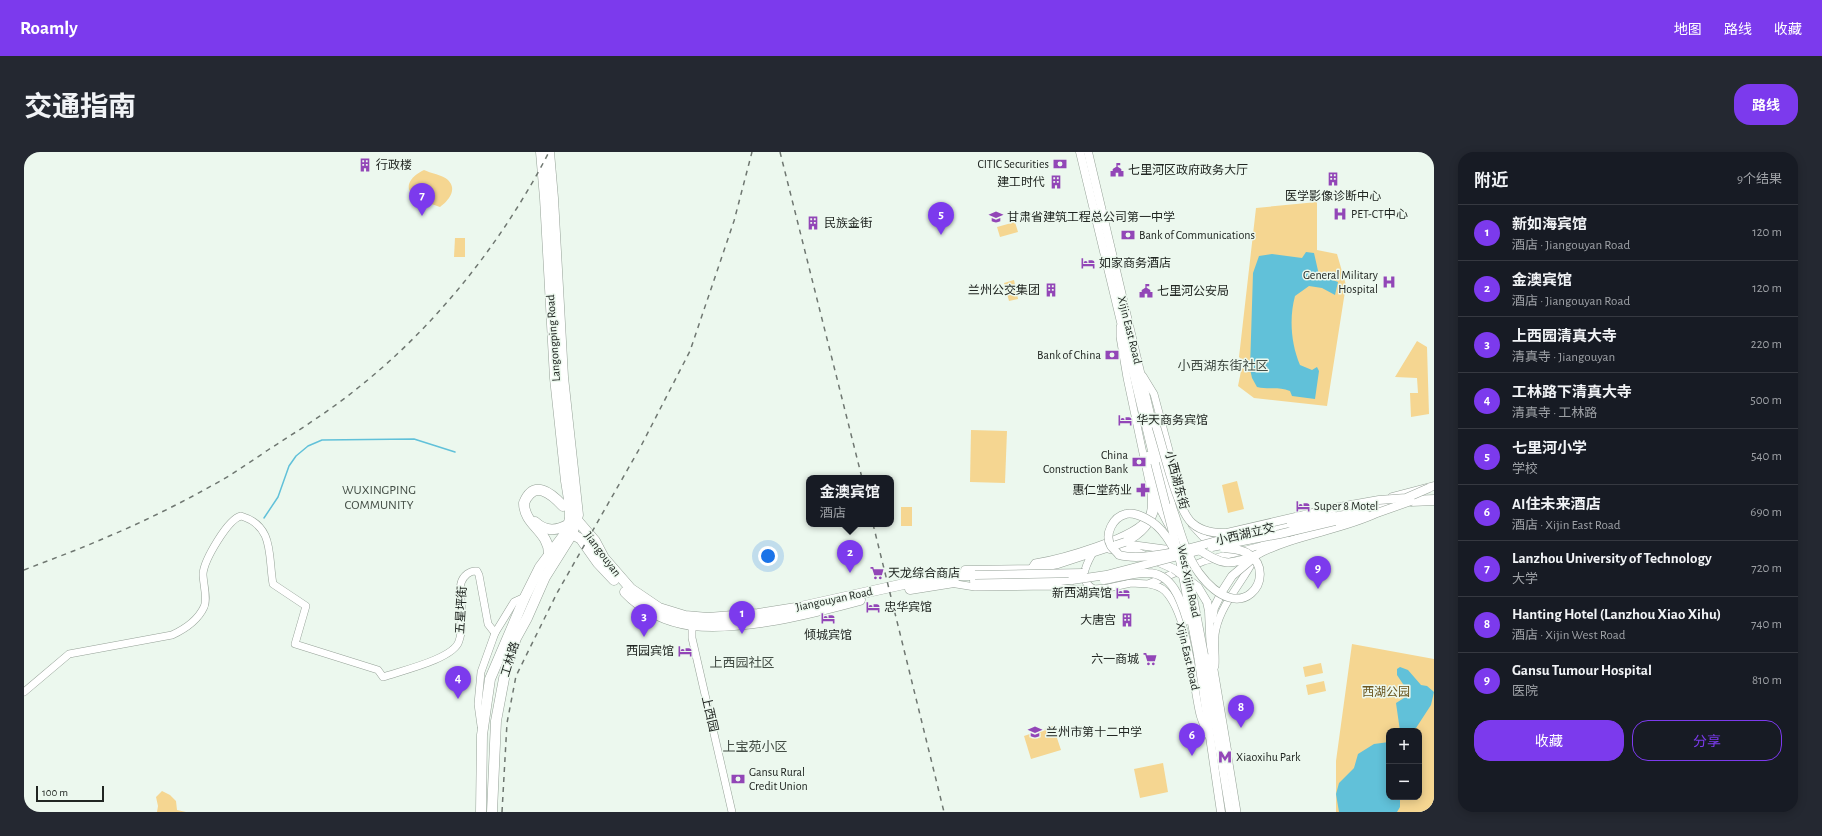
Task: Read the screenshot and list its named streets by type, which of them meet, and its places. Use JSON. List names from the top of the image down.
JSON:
{
  "streets": {
    "highway": [
      "Langongping Road",
      "Jiangouyan",
      "Jiangouyan Road",
      "工林路"
    ],
    "main road": ["Xijin East Road", "小西湖立交", "West Xijin Road"],
    "street": ["小西湖东街", "五星坪街", "上西园"]
  },
  "crossings": [
    ["Xijin East Road", "小西湖东街"],
    ["Langongping Road", "工林路"],
    ["小西湖东街", "小西湖立交"],
    ["Jiangouyan", "Jiangouyan Road"],
    ["Jiangouyan", "工林路"],
    ["Jiangouyan", "上西园"],
    ["Jiangouyan Road", "上西园"]
  ],
  "districts": [
    "小西湖东街社区",
    "WUXINGPING COMMUNITY",
    "上西园社区",
    "上宝苑小区"
  ],
  "parks": ["西湖公园"],
  "places": {
    "bank": [
      "CITIC Securities",
      "Bank of Communications",
      "Bank of China",
      "China Construction Bank",
      "Gansu Rural Credit Union"
    ],
    "building": [
      "行政楼",
      "医学影像诊断中心",
      "建工时代",
      "民族金街",
      "兰州公交集团",
      "大唐宫"
    ],
    "public building": ["七里河区政府政务大厅", "七里河公安局"],
    "hospital": ["PET-CT中心", "General Military Hospital"],
    "school or university": ["甘肃省建筑工程总公司第一中学", "兰州市第十二中学"],
    "hotel": [
      "如家商务酒店",
      "华天商务宾馆",
      "Super 8 Motel",
      "新西湖宾馆",
      "忠华宾馆",
      "倾城宾馆",
      "西园宾馆"
    ],
    "pharmacy": ["惠仁堂药业"],
    "supermarket": ["天龙综合商店", "六一商城"],
    "metro station": ["Xiaoxihu Park"]
  },
  "scale_bar": "100 m",
  "page": {
    "header": "Roamly",
    "nav": ["地图", "路线", "收藏"],
    "title": "交通指南",
    "buttons": [
      "路线",
      ["收藏", "分享"]
    ],
    "heading": ["附近", "9个结果"],
    "pins": [
      "7",
      "5",
      "2",
      "9",
      "1",
      "3",
      "4",
      "8",
      "6"
    ],
    "list": [
      {
        "mark": "1",
        "name": "新如海宾馆",
        "note": "酒店 · Jiangouyan Road",
        "value": "120 m"
      },
      {
        "mark": "2",
        "name": "金澳宾馆",
        "note": "酒店 · Jiangouyan Road",
        "value": "120 m"
      },
      {
        "mark": "3",
        "name": "上西园清真大寺",
        "note": "清真寺 · Jiangouyan",
        "value": "220 m"
      },
      {
        "mark": "4",
        "name": "工林路下清真大寺",
        "note": "清真寺 · 工林路",
        "value": "500 m"
      },
      {
        "mark": "5",
        "name": "七里河小学",
        "note": "学校",
        "value": "540 m"
      },
      {
        "mark": "6",
        "name": "AI住未来酒店",
        "note": "酒店 · Xijin East Road",
        "value": "690 m"
      },
      {
        "mark": "7",
        "name": "Lanzhou University of Technology",
        "note": "大学",
        "value": "720 m"
      },
      {
        "mark": "8",
        "name": "Hanting Hotel (Lanzhou Xiao Xihu)",
        "note": "酒店 · Xijin West Road",
        "value": "740 m"
      },
      {
        "mark": "9",
        "name": "Gansu Tumour Hospital",
        "note": "医院",
        "value": "810 m"
      }
    ],
    "popup": ["金澳宾馆", "酒店"],
    "map_buttons": ["+", "−"],
    "scale": "100 m"
  }
}
